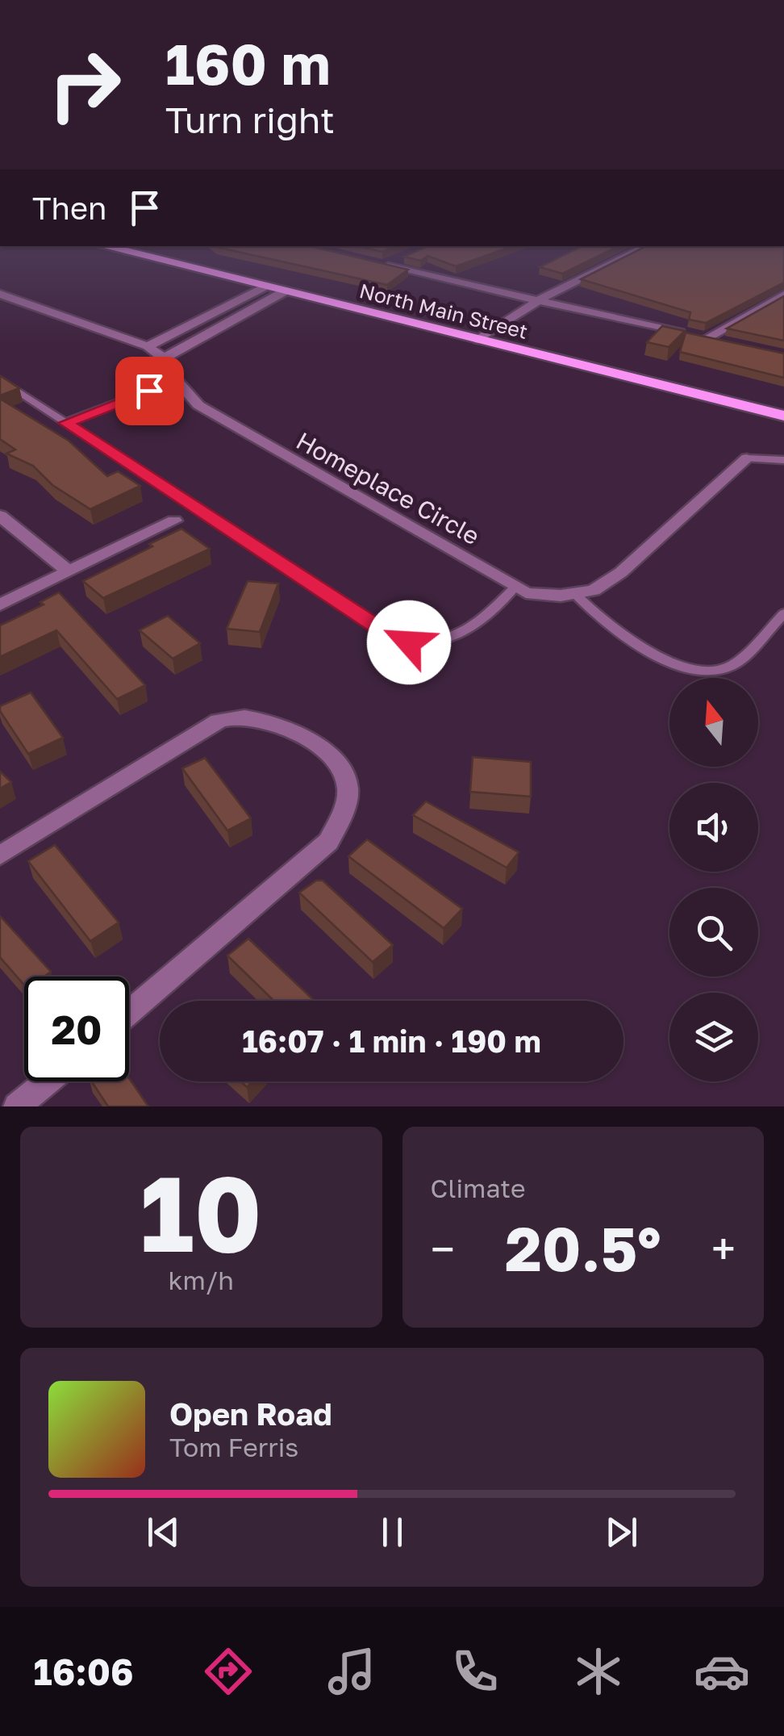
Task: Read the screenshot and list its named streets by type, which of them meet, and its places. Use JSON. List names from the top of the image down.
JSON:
{
  "streets": {
    "main road": ["North Main Street"],
    "street": ["Homeplace Circle"]
  },
  "north": "top",
  "page": {
    "turn": ["160 m", "Turn right"],
    "then": "Then",
    "limit": "20",
    "trip": "16:07 · 1 min · 190 m",
    "tile": [
      ["10", "km/h"],
      "Climate"
    ],
    "heat": ["−", "20.5°", "+"],
    "song": ["Open Road", "Tom Ferris"],
    "tabs": "16:06"
  }
}
